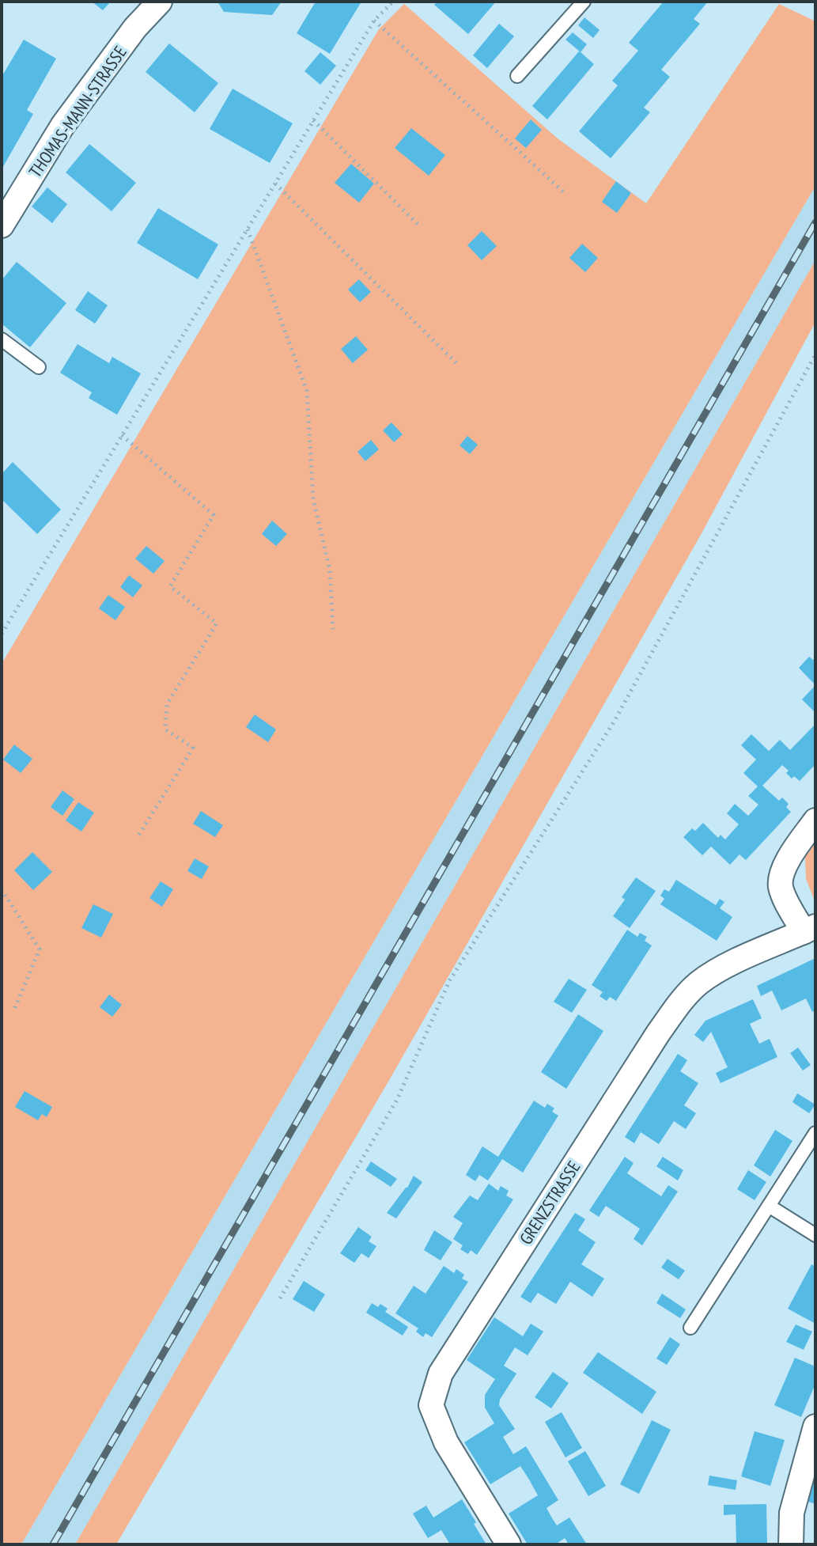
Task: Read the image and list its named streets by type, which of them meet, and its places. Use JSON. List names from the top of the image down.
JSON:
{
  "streets": {
    "street": ["THOMAS-MANN-STRASSE", "GRENZSTRASSE"]
  }
}
